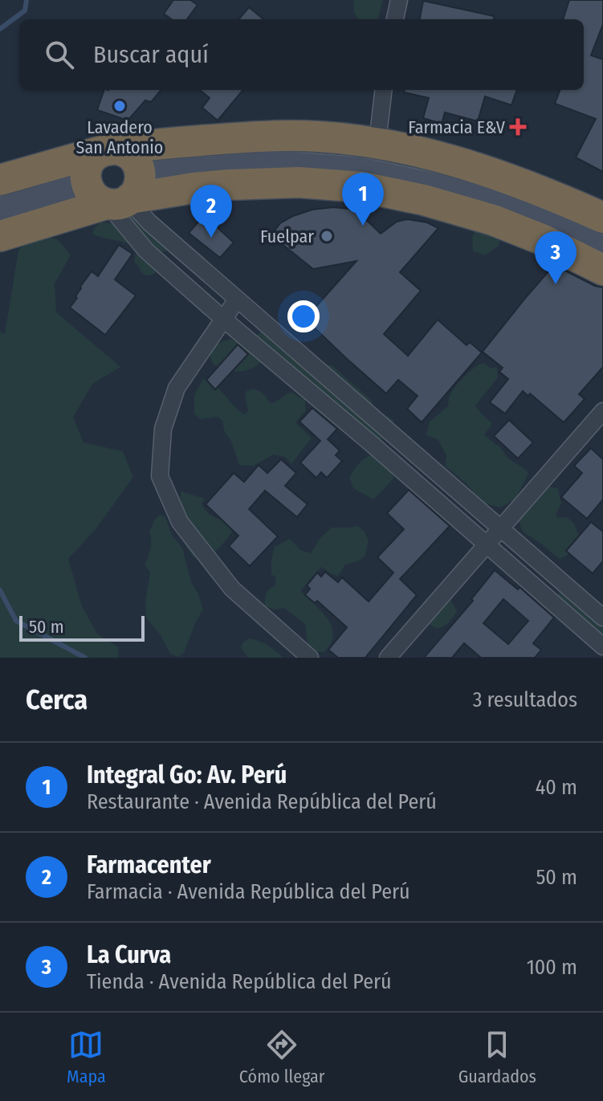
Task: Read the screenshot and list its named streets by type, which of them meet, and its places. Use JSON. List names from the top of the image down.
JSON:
{
  "places": {
    "other": ["Lavadero San Antonio", "Fuelpar"],
    "health": ["Farmacia E&V"]
  },
  "scale_bar": "50 m",
  "page": {
    "search": "Buscar aquí",
    "pins": ["1", "2", "3"],
    "scale": "50 m",
    "heading": ["Cerca", "3 resultados"],
    "list": [
      {
        "mark": "1",
        "name": "Integral Go: Av. Perú",
        "note": "Restaurante · Avenida República del Perú",
        "value": "40 m"
      },
      {
        "mark": "2",
        "name": "Farmacenter",
        "note": "Farmacia · Avenida República del Perú",
        "value": "50 m"
      },
      {
        "mark": "3",
        "name": "La Curva",
        "note": "Tienda · Avenida República del Perú",
        "value": "100 m"
      }
    ],
    "nav": ["Mapa", "Cómo llegar", "Guardados"]
  }
}
